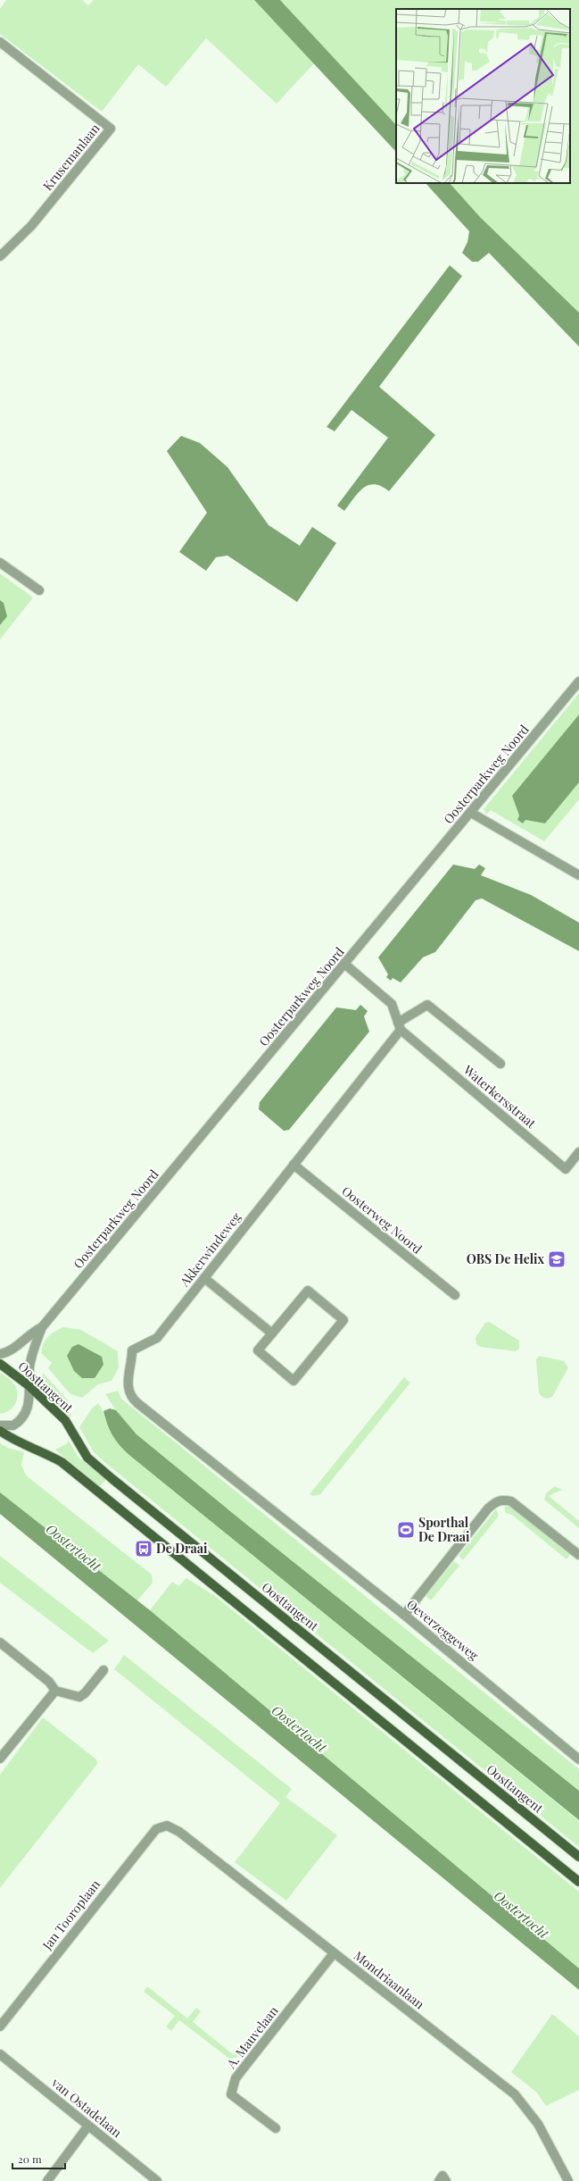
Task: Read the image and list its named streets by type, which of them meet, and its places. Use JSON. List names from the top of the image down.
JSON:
{
  "streets": {
    "main road": ["Oosttangent"],
    "street": [
      "Krusemanlaan",
      "Oosterparkweg Noord",
      "Waterkersstraat",
      "Oosterweg Noord",
      "Akkerwindeweg",
      "Oeverzeggeweg",
      "Jan Tooroplaan",
      "Mondriaanlaan",
      "A. Mauvelaan",
      "van Ostadelaan"
    ]
  },
  "crossings": [
    ["Oosterparkweg Noord", "Oosttangent"],
    ["Waterkersstraat", "Akkerwindeweg"],
    ["Oosterweg Noord", "Akkerwindeweg"],
    ["Akkerwindeweg", "Oeverzeggeweg"],
    ["Jan Tooroplaan", "Mondriaanlaan"],
    ["Mondriaanlaan", "A. Mauvelaan"]
  ],
  "water": ["Oostertocht"],
  "places": {
    "school or university": ["OBS De Helix"],
    "sports": ["Sporthal De Draai"],
    "bus stop": ["De Draai"]
  },
  "scale_bar": "20 m"
}
